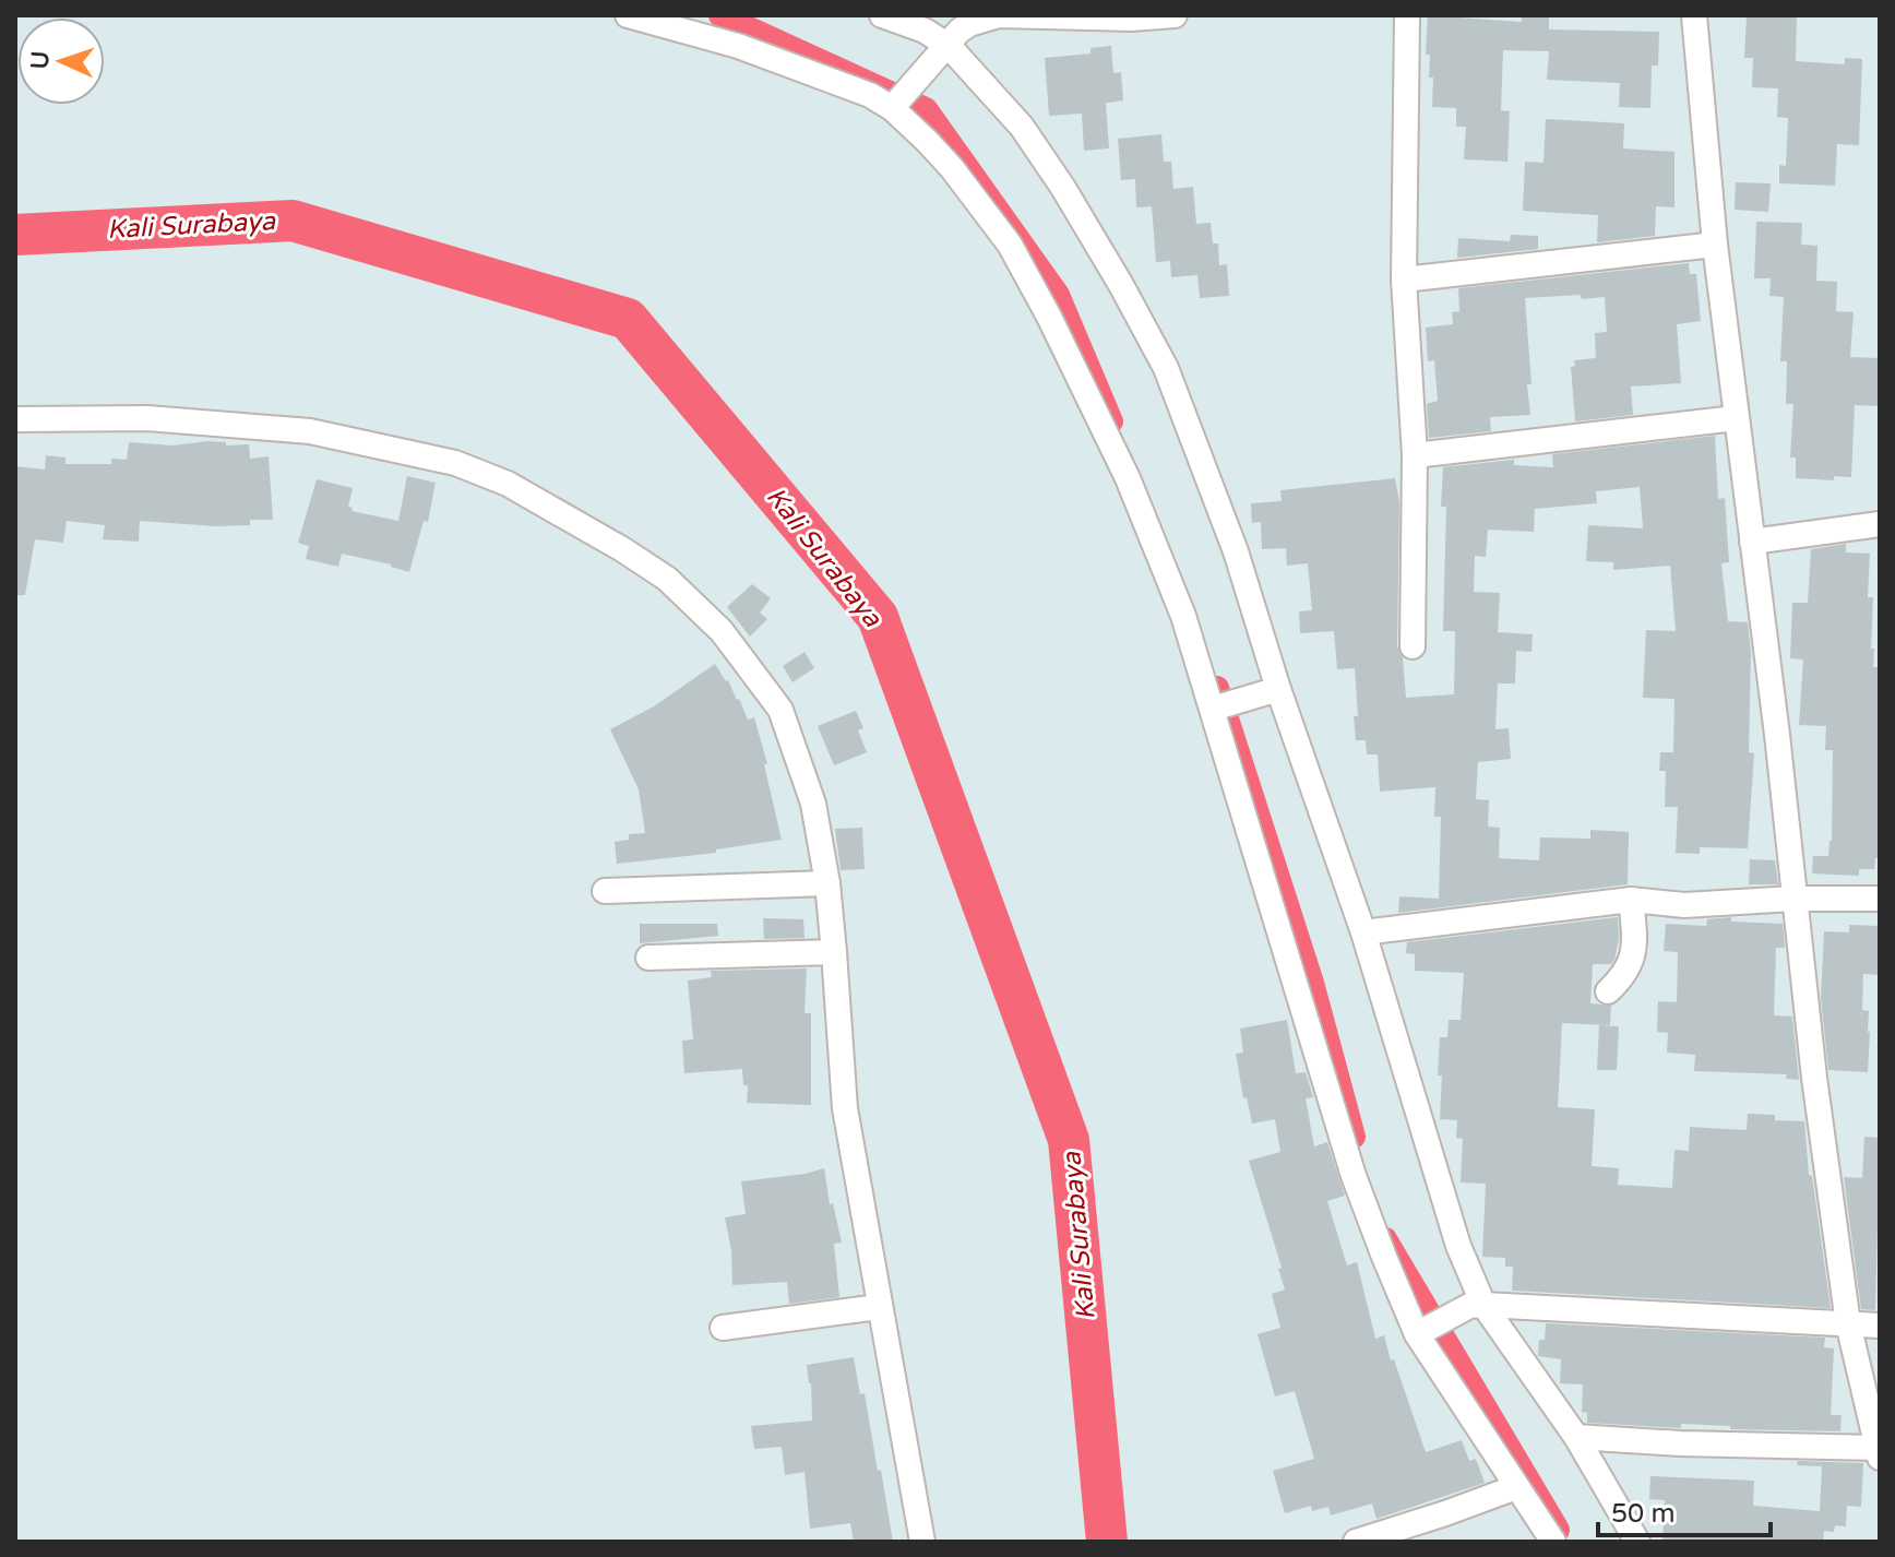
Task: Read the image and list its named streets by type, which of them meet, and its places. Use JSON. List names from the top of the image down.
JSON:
{
  "water": ["Kali Surabaya"],
  "scale_bar": "50 m",
  "north": "left"
}
